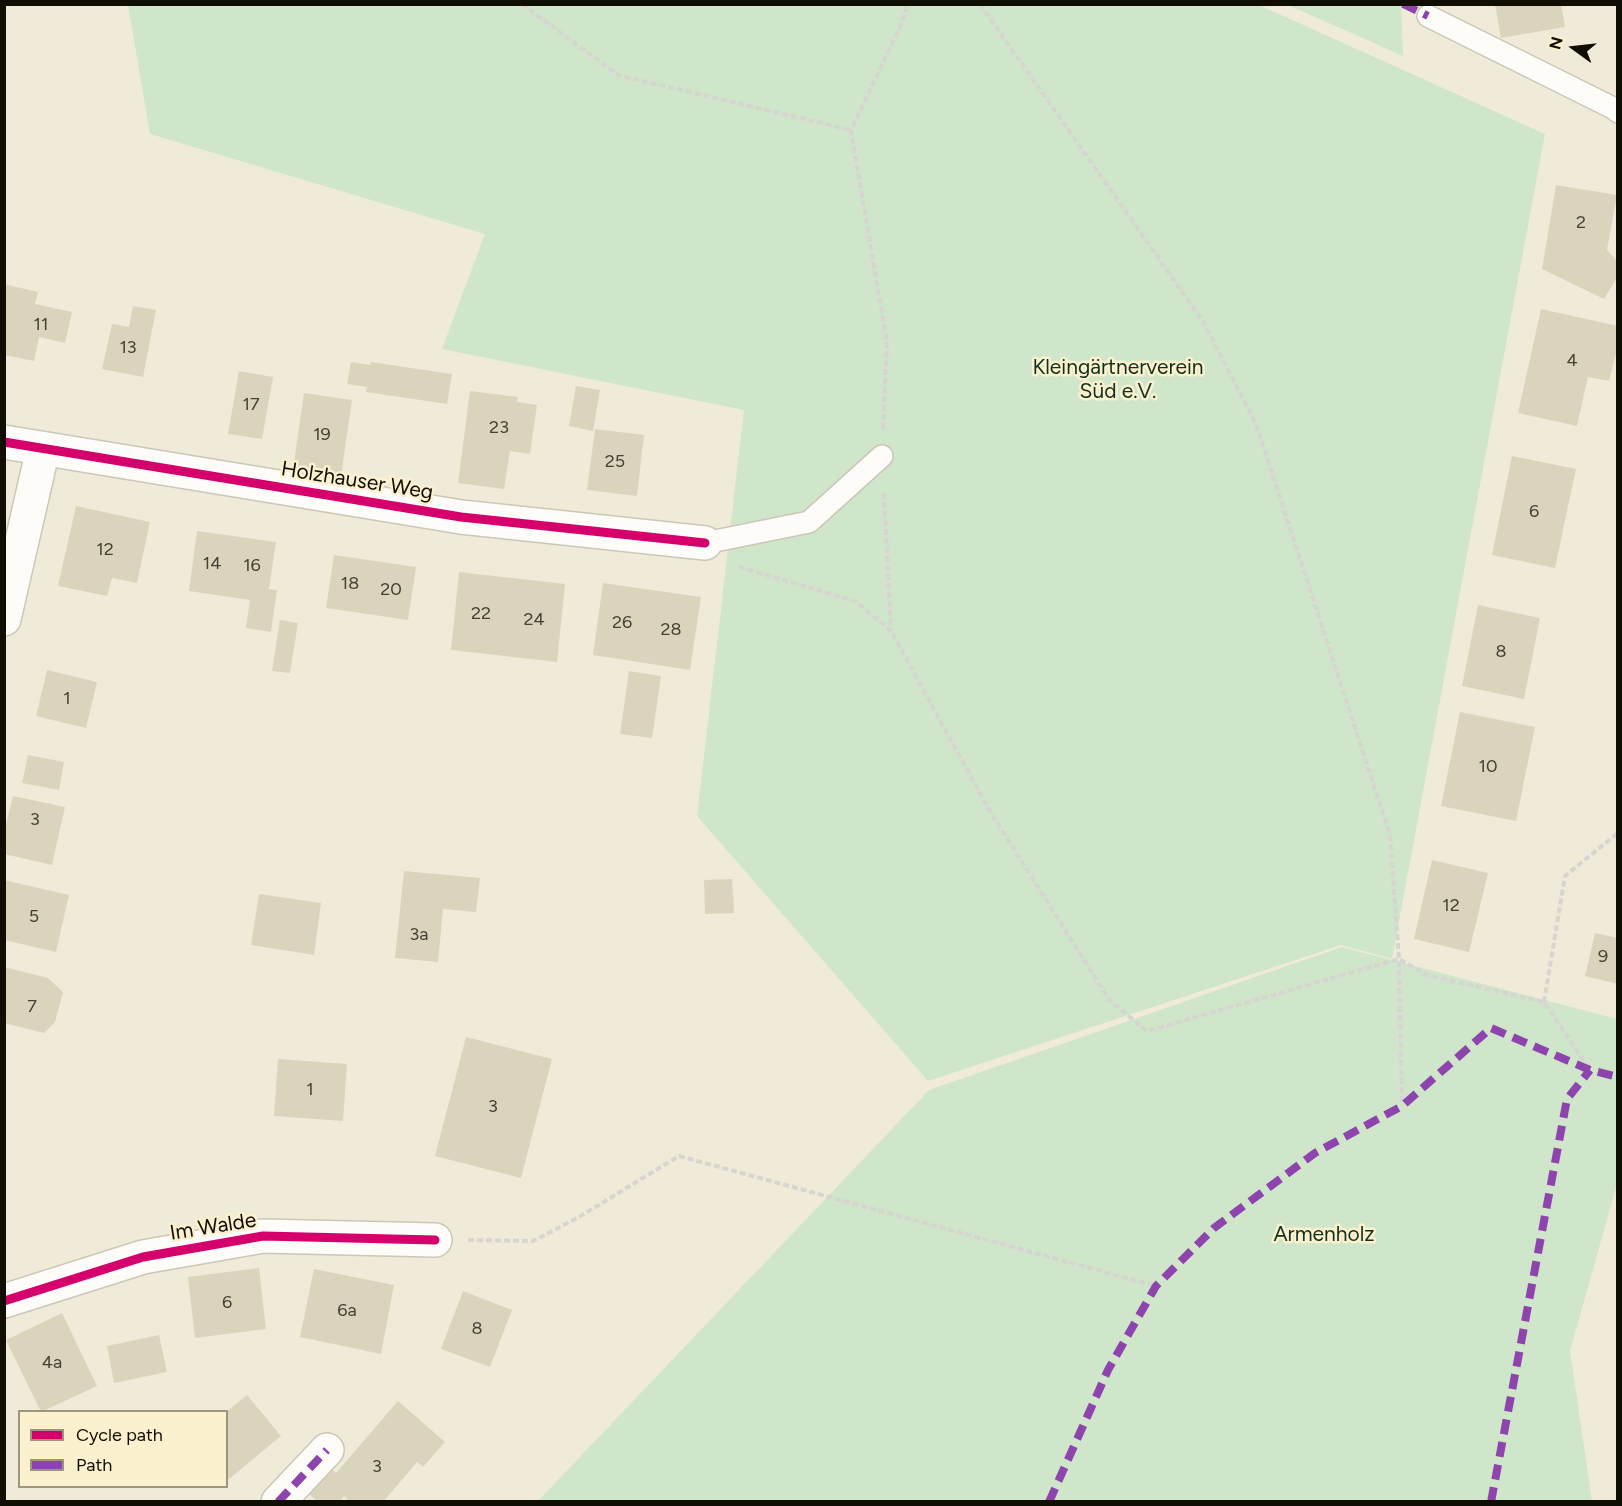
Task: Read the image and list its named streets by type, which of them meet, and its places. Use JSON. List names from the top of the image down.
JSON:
{
  "streets": {
    "street": ["Holzhauser Weg", "Im Walde"]
  },
  "parks": ["Kleingärtnerverein Süd e.V.", "Armenholz"],
  "house_numbers": [
    "2",
    "11",
    "13",
    "4",
    "17",
    "23",
    "19",
    "25",
    "6",
    "12",
    "14",
    "16",
    "18",
    "20",
    "22",
    "24",
    "26",
    "28",
    "8",
    "1",
    "10",
    "3",
    "12",
    "5",
    "3a",
    "9",
    "7",
    "1",
    "3",
    "6",
    "6a",
    "8",
    "4a",
    "3"
  ],
  "legend": ["Cycle path", "Path"],
  "north": "left"
}
